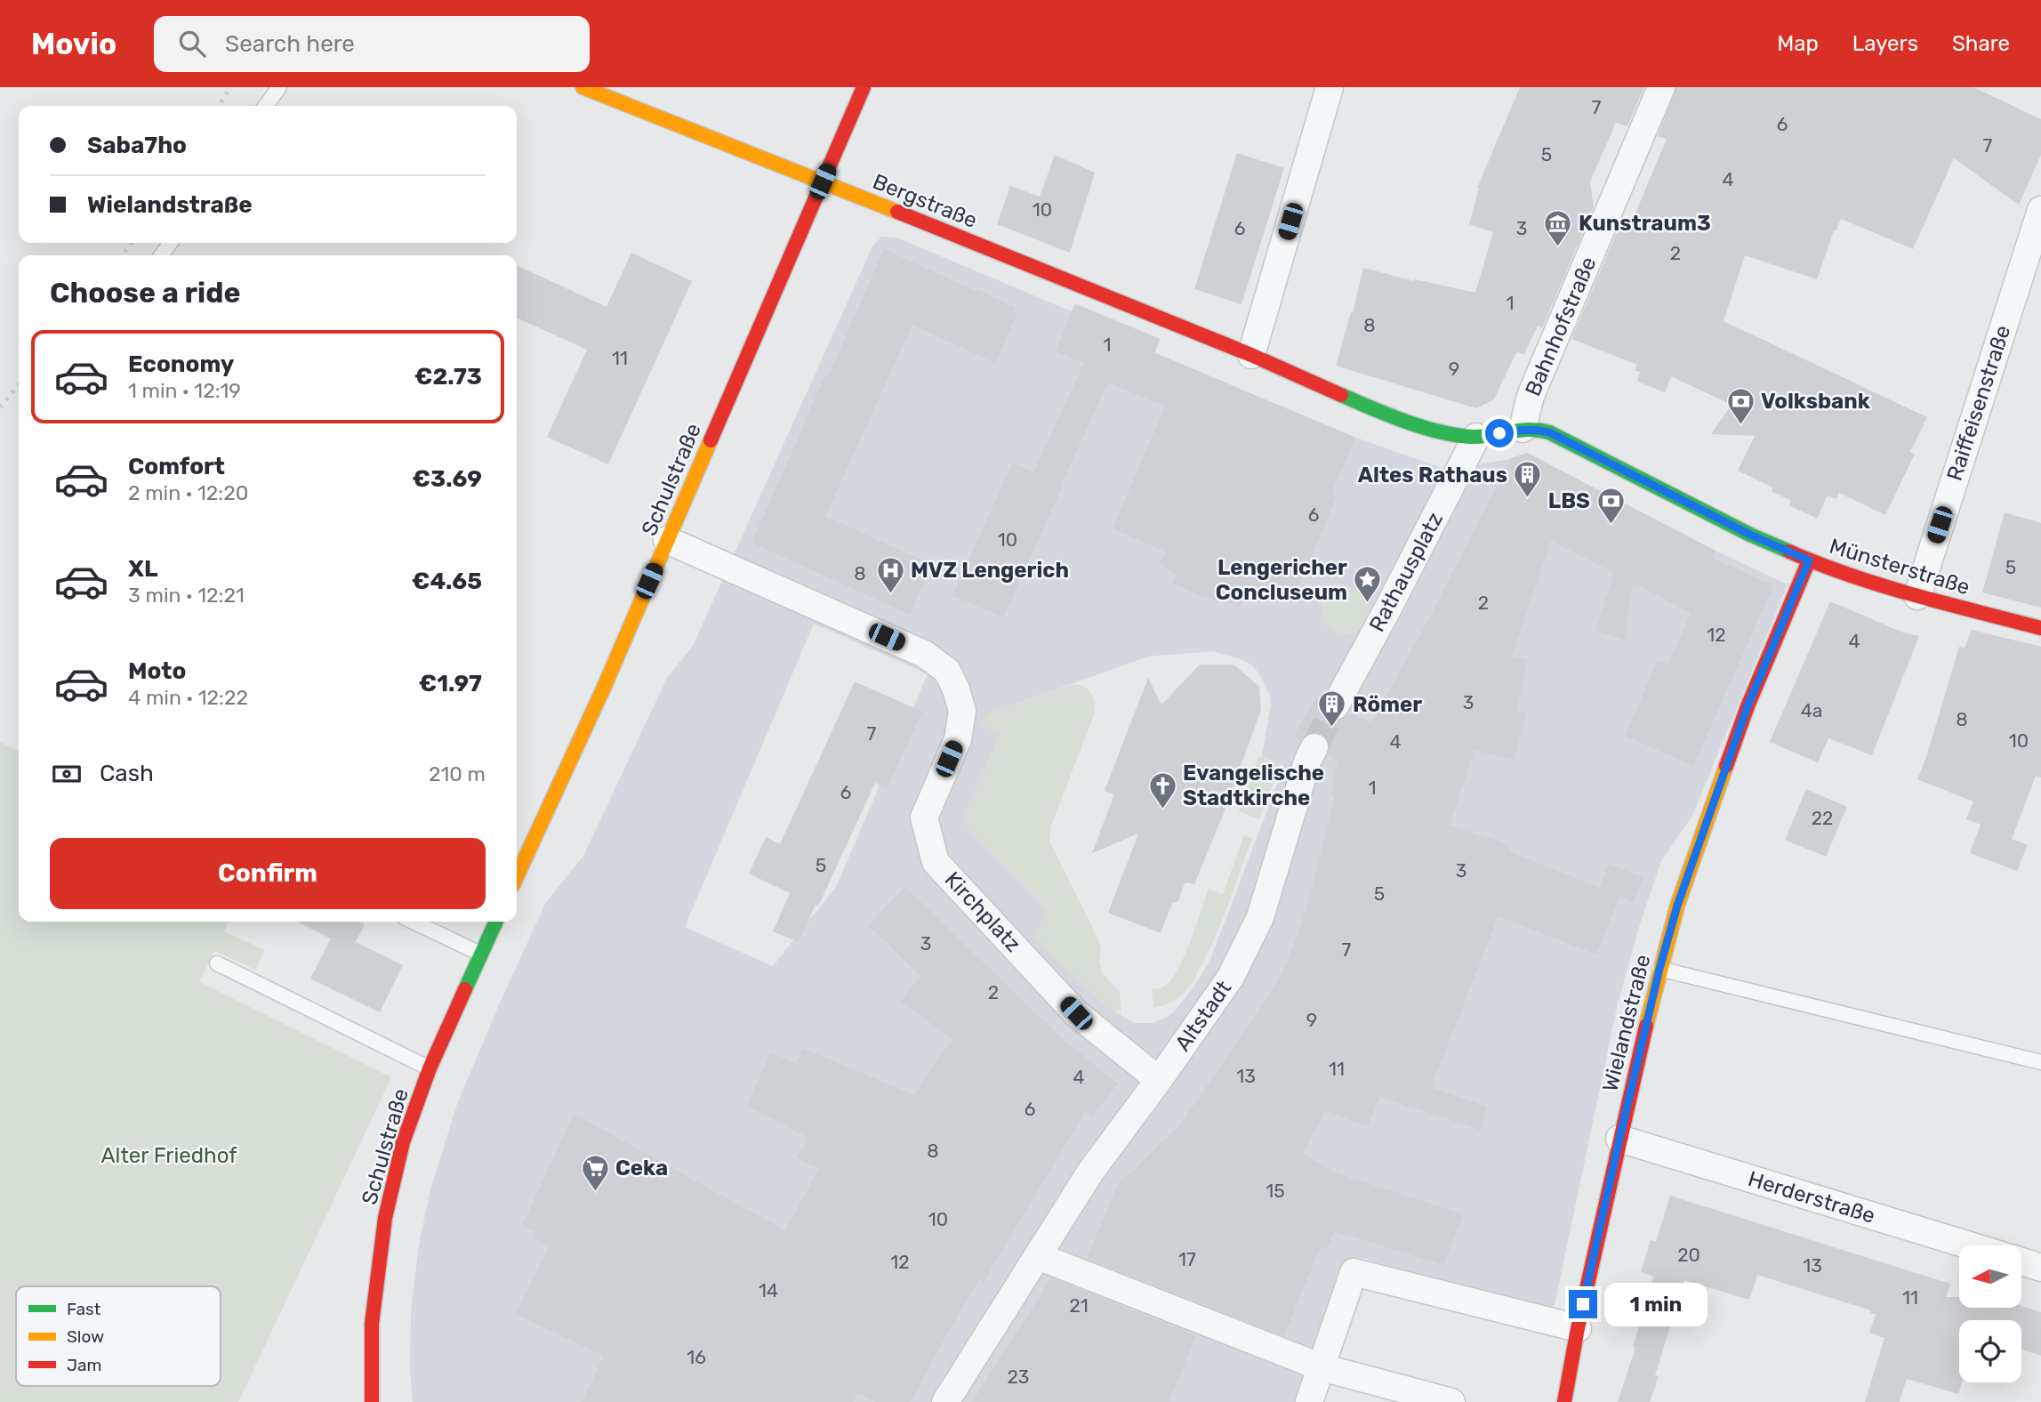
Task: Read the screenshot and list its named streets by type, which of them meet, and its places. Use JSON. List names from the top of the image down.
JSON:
{
  "streets": {
    "street": [
      "Bergstraße",
      "Bahnhofstraße",
      "Raiffeisenstraße",
      "Schulstraße",
      "Münsterstraße",
      "Rathausplatz",
      "Kirchplatz",
      "Altstadt",
      "Wielandstraße",
      "Herderstraße"
    ]
  },
  "crossings": [
    ["Bergstraße", "Schulstraße"],
    ["Bahnhofstraße", "Münsterstraße"],
    ["Raiffeisenstraße", "Münsterstraße"],
    ["Schulstraße", "Kirchplatz"],
    ["Münsterstraße", "Wielandstraße"],
    ["Kirchplatz", "Altstadt"],
    ["Wielandstraße", "Herderstraße"]
  ],
  "parks": ["Alter Friedhof"],
  "places": {
    "museum": ["Kunstraum3"],
    "bank": ["Volksbank", "LBS"],
    "building": ["Altes Rathaus", "Römer"],
    "hospital": ["MVZ Lengerich"],
    "place": ["Lengericher Concluseum"],
    "church": ["Evangelische Stadtkirche"],
    "supermarket": ["Ceka"]
  },
  "house_numbers": [
    "7",
    "6",
    "7",
    "5",
    "4",
    "10",
    "6",
    "3",
    "2",
    "1",
    "8",
    "1",
    "11",
    "9",
    "6",
    "10",
    "5",
    "8",
    "2",
    "12",
    "4",
    "3",
    "4a",
    "8",
    "7",
    "10",
    "4",
    "1",
    "6",
    "22",
    "5",
    "3",
    "5",
    "3",
    "7",
    "2",
    "9",
    "11",
    "13",
    "4",
    "6",
    "8",
    "15",
    "10",
    "20",
    "17",
    "12",
    "13",
    "14",
    "11",
    "21",
    "16",
    "23"
  ],
  "legend": ["Fast", "Slow", "Jam"],
  "north": "left",
  "page": {
    "header": "Movio",
    "search": "Search here",
    "nav": ["Map", "Layers", "Share"],
    "banner": ["Saba7ho", "Wielandstraße"],
    "heading": "Choose a ride",
    "list": [
      {
        "name": "Economy",
        "note": "1 min · 12:19",
        "value": "€2.73"
      },
      {
        "name": "Comfort",
        "note": "2 min · 12:20",
        "value": "€3.69"
      },
      {
        "name": "XL",
        "note": "3 min · 12:21",
        "value": "€4.65"
      },
      {
        "name": "Moto",
        "note": "4 min · 12:22",
        "value": "€1.97"
      }
    ],
    "pay": ["Cash", "210 m"],
    "buttons": "Confirm",
    "bubble": "1 min"
  }
}
